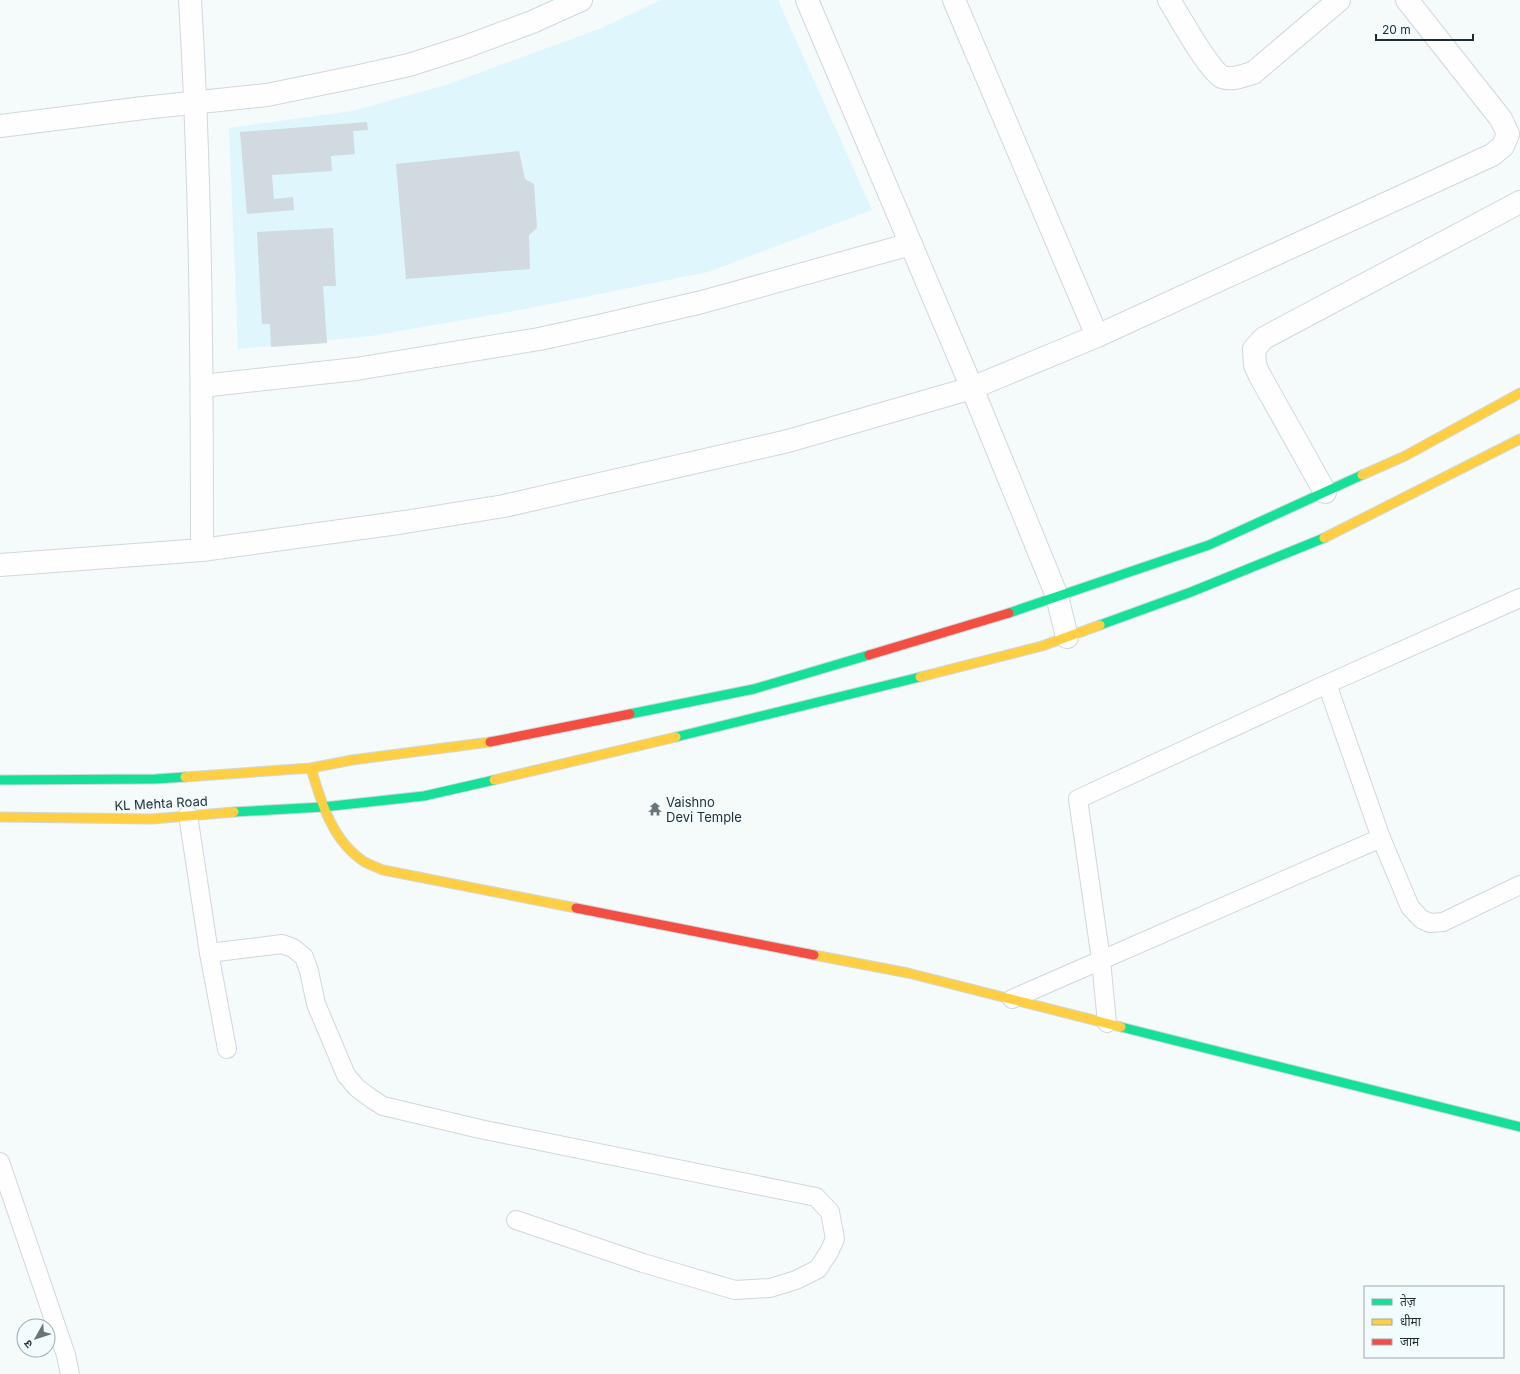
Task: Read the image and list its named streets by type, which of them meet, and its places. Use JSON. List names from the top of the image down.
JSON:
{
  "streets": {
    "street": ["KL Mehta Road"]
  },
  "places": {
    "temple": ["Vaishno Devi Temple"]
  },
  "legend": ["तेज़", "धीमा", "जाम"],
  "scale_bar": "20 m",
  "north": "bottom left"
}
